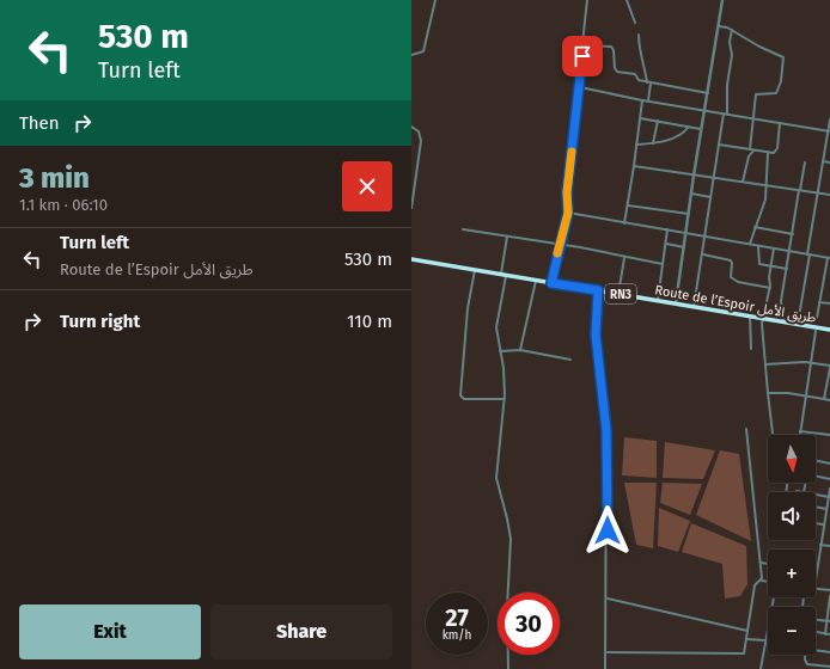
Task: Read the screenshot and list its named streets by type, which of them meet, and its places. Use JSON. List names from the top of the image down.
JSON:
{
  "streets": {
    "highway": ["RN3", "Route de l’Espoir طريق الأمل"]
  },
  "north": "bottom",
  "page": {
    "turn": ["530 m", "Turn left"],
    "then": "Then",
    "heading": ["3 min", "1.1 km · 06:10"],
    "list": [
      {
        "name": "Turn left",
        "note": "Route de l’Espoir طريق الأمل",
        "value": "530 m"
      },
      {
        "name": "Turn right",
        "value": "110 m"
      }
    ],
    "map_buttons": ["+", "−"],
    "speed": "27 km/h",
    "limit": "30",
    "buttons": ["Exit", "Share"]
  }
}
